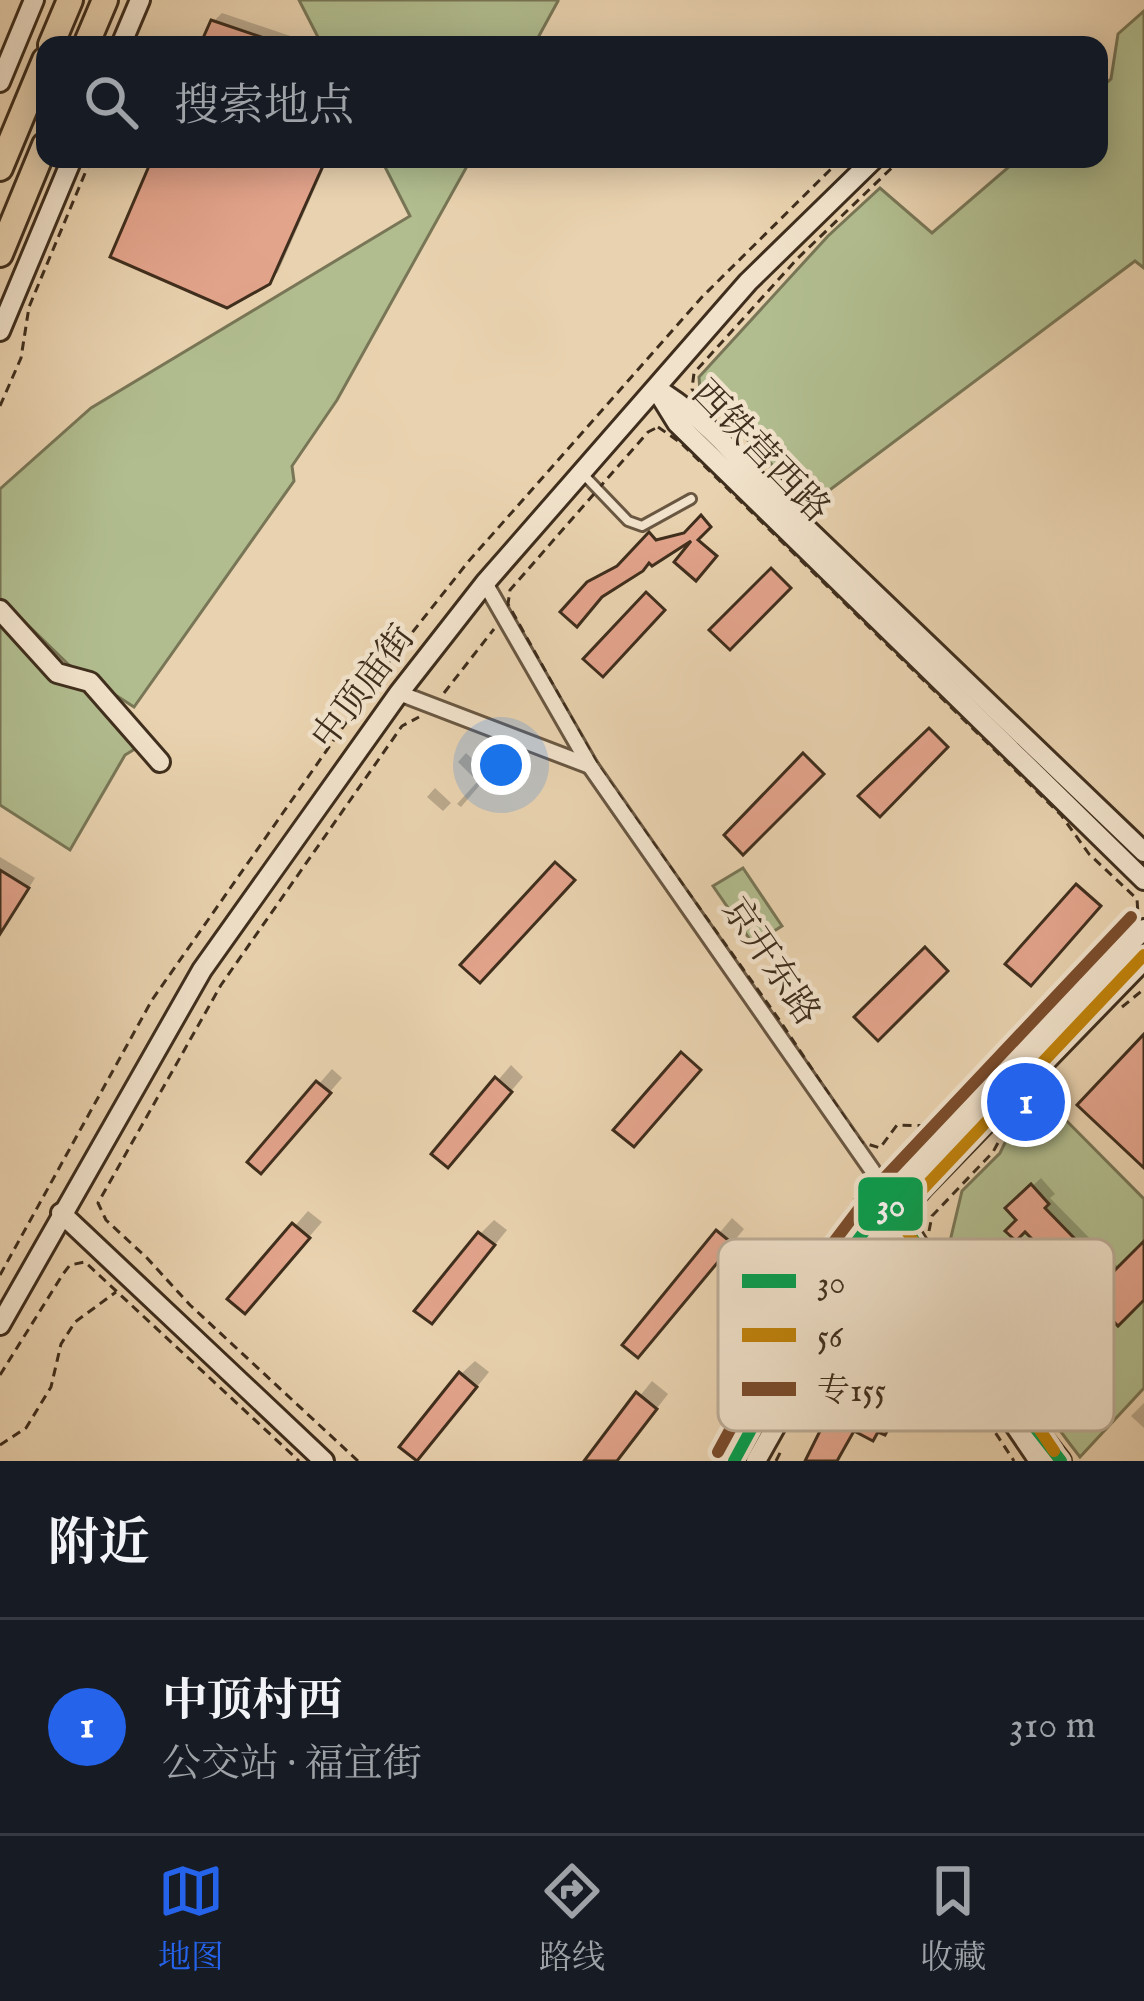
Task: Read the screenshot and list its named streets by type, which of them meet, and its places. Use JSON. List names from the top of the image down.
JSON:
{
  "streets": {
    "street": ["西铁营西路", "中顶庙街", "京开东路"]
  },
  "crossings": [
    ["西铁营西路", "中顶庙街"]
  ],
  "lines": ["transit line 专155", "transit line 56", "transit line 30"],
  "legend": ["30", "56", "专155"],
  "page": {
    "search": "搜索地点",
    "pins": "1",
    "heading": "附近",
    "list": [
      {
        "mark": "1",
        "name": "中顶村西",
        "note": "公交站 · 福宜街",
        "value": "310 m"
      }
    ],
    "nav": ["地图", "路线", "收藏"]
  }
}
